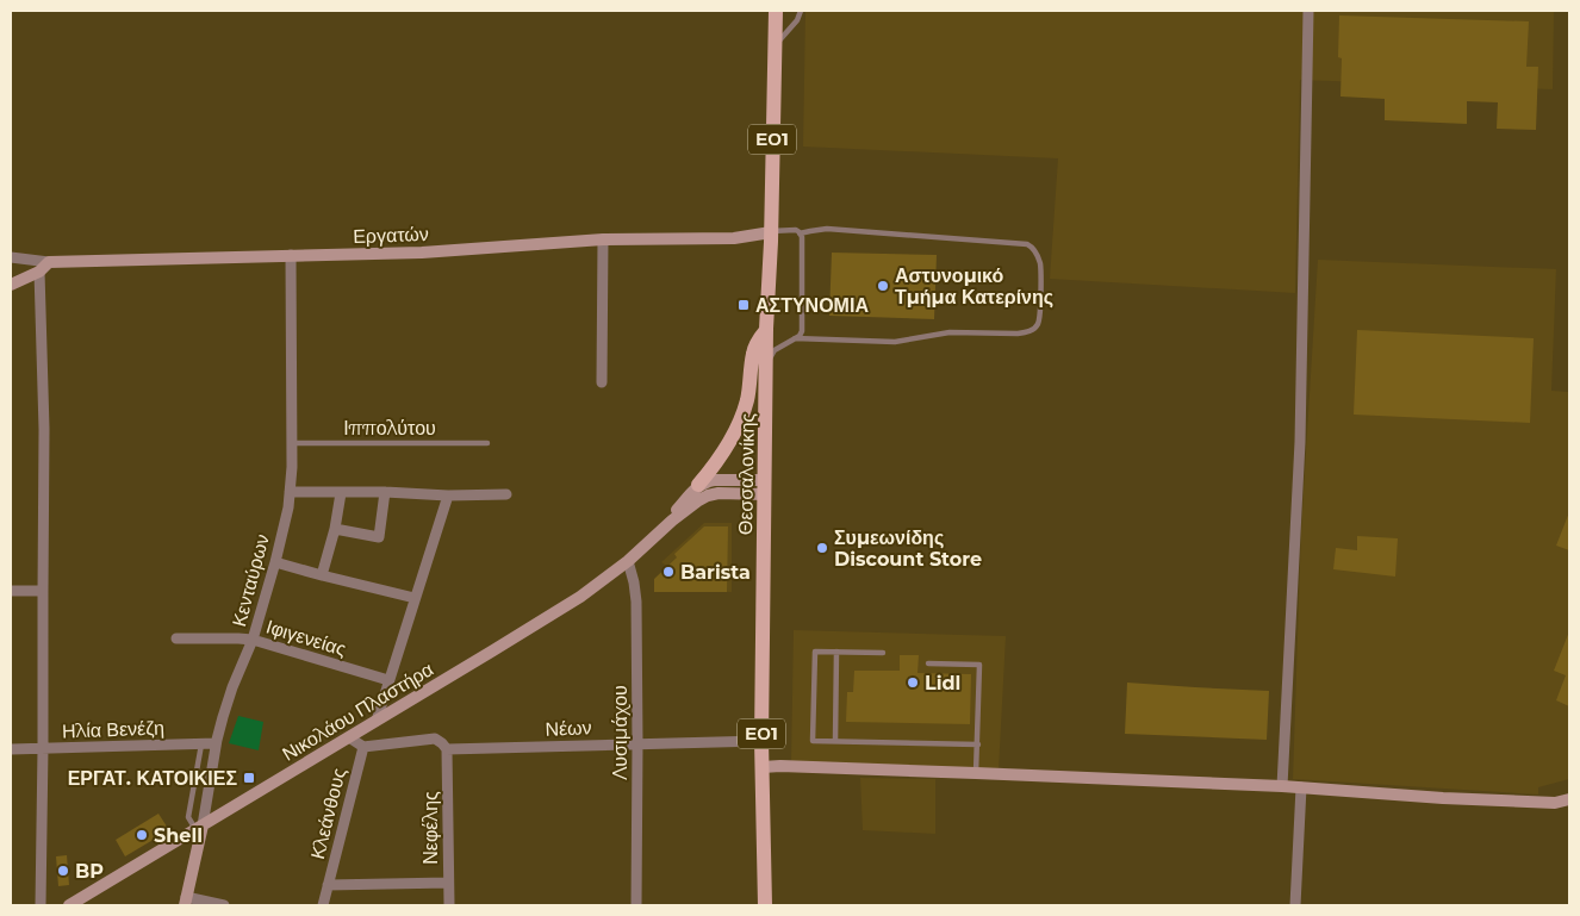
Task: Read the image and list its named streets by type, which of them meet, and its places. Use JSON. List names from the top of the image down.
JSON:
{
  "streets": {
    "main road": ["ΕΟ1", "Θεσσαλονίκης"],
    "street": [
      "Εργατών",
      "Κενταύρων",
      "Ιφιγενείας",
      "Νικολάου Πλαστήρα",
      "Νέων",
      "Ηλία Βενέζη",
      "Λυσιμάχου",
      "Κλεάνθους",
      "Νεφέλης"
    ],
    "lane": ["Ιππολύτου"]
  },
  "crossings": [
    ["ΕΟ1", "Εργατών"],
    ["ΕΟ1", "Θεσσαλονίκης"],
    ["Εργατών", "Κενταύρων"],
    ["Ιππολύτου", "Κενταύρων"],
    ["Θεσσαλονίκης", "Νικολάου Πλαστήρα"],
    ["Θεσσαλονίκης", "Νέων"],
    ["Κενταύρων", "Ιφιγενείας"],
    ["Κενταύρων", "Νικολάου Πλαστήρα"],
    ["Κενταύρων", "Ηλία Βενέζη"],
    ["Νικολάου Πλαστήρα", "Λυσιμάχου"],
    ["Νικολάου Πλαστήρα", "Κλεάνθους"],
    ["Νέων", "Λυσιμάχου"],
    ["Νέων", "Νεφέλης"]
  ],
  "places": {
    "other": [
      "Αστυνομικό Τμήμα Κατερίνης",
      "Συμεωνίδης Discount Store",
      "Barista",
      "Lidl",
      "Shell",
      "BP"
    ],
    "transit": ["ΑΣΤΥΝΟΜΙΑ", "ΕΡΓΑΤ. ΚΑΤΟΙΚΙΕΣ"]
  }
}
